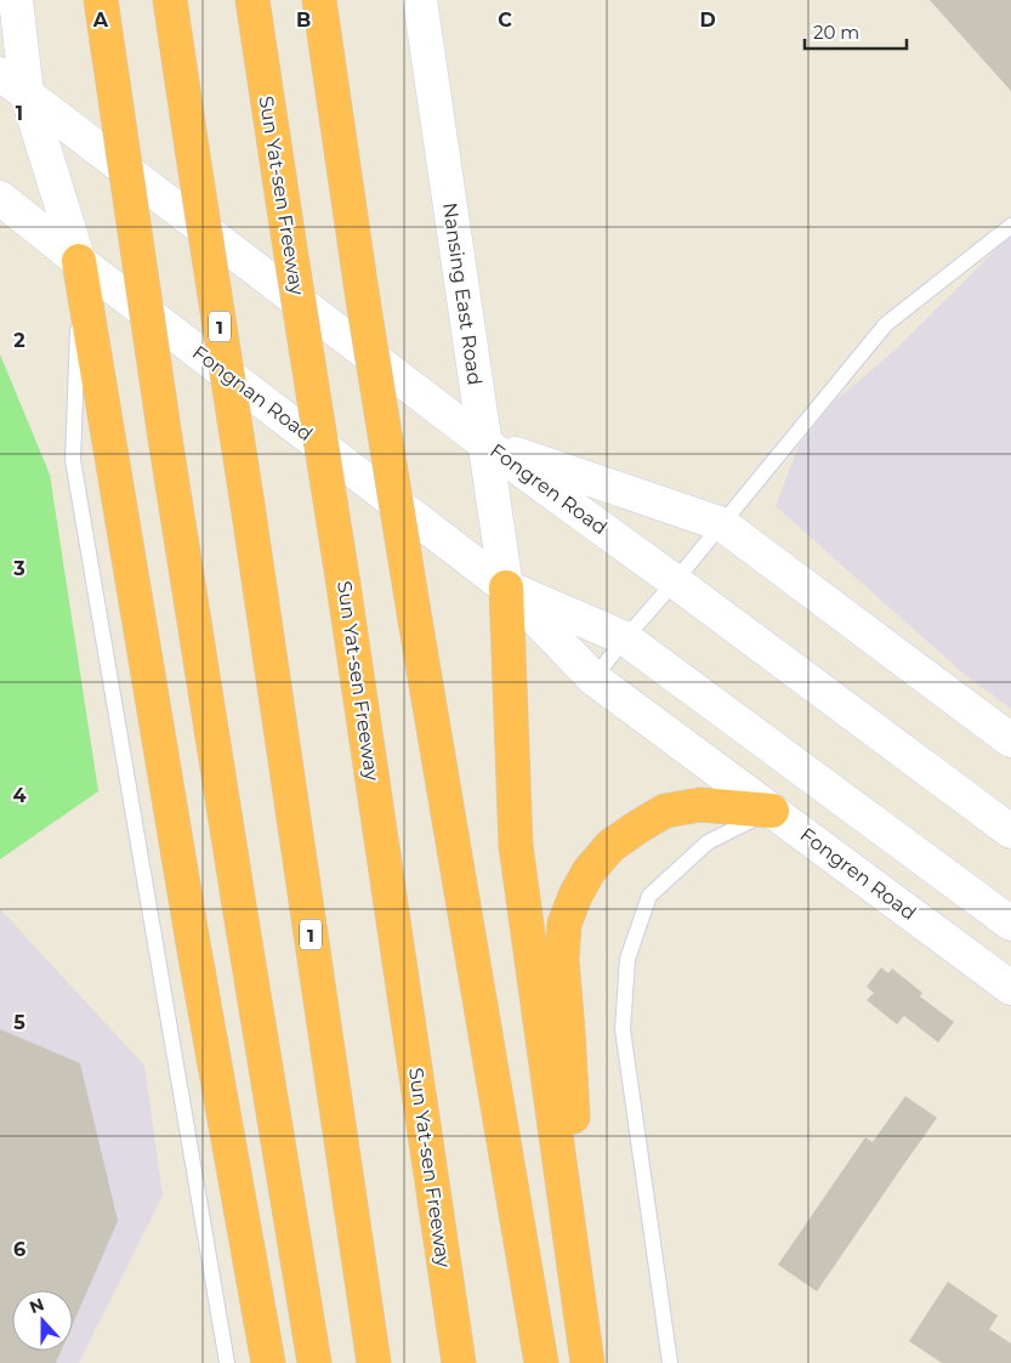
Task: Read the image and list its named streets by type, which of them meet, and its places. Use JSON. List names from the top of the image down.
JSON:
{
  "streets": {
    "highway": ["Sun Yat-sen Freeway", "1"],
    "main road": ["Nansing East Road", "Fongnan Road", "Fongren Road"]
  },
  "crossings": [
    ["Nansing East Road", "Fongnan Road"],
    ["Nansing East Road", "Fongren Road"],
    ["Fongnan Road", "Fongren Road"]
  ],
  "scale_bar": "20 m",
  "north": "top",
  "grid": {
    "columns": [
      "A",
      "B",
      "C",
      "D"
    ],
    "rows": [
      "1",
      "2",
      "3",
      "4",
      "5",
      "6"
    ]
  }
}
